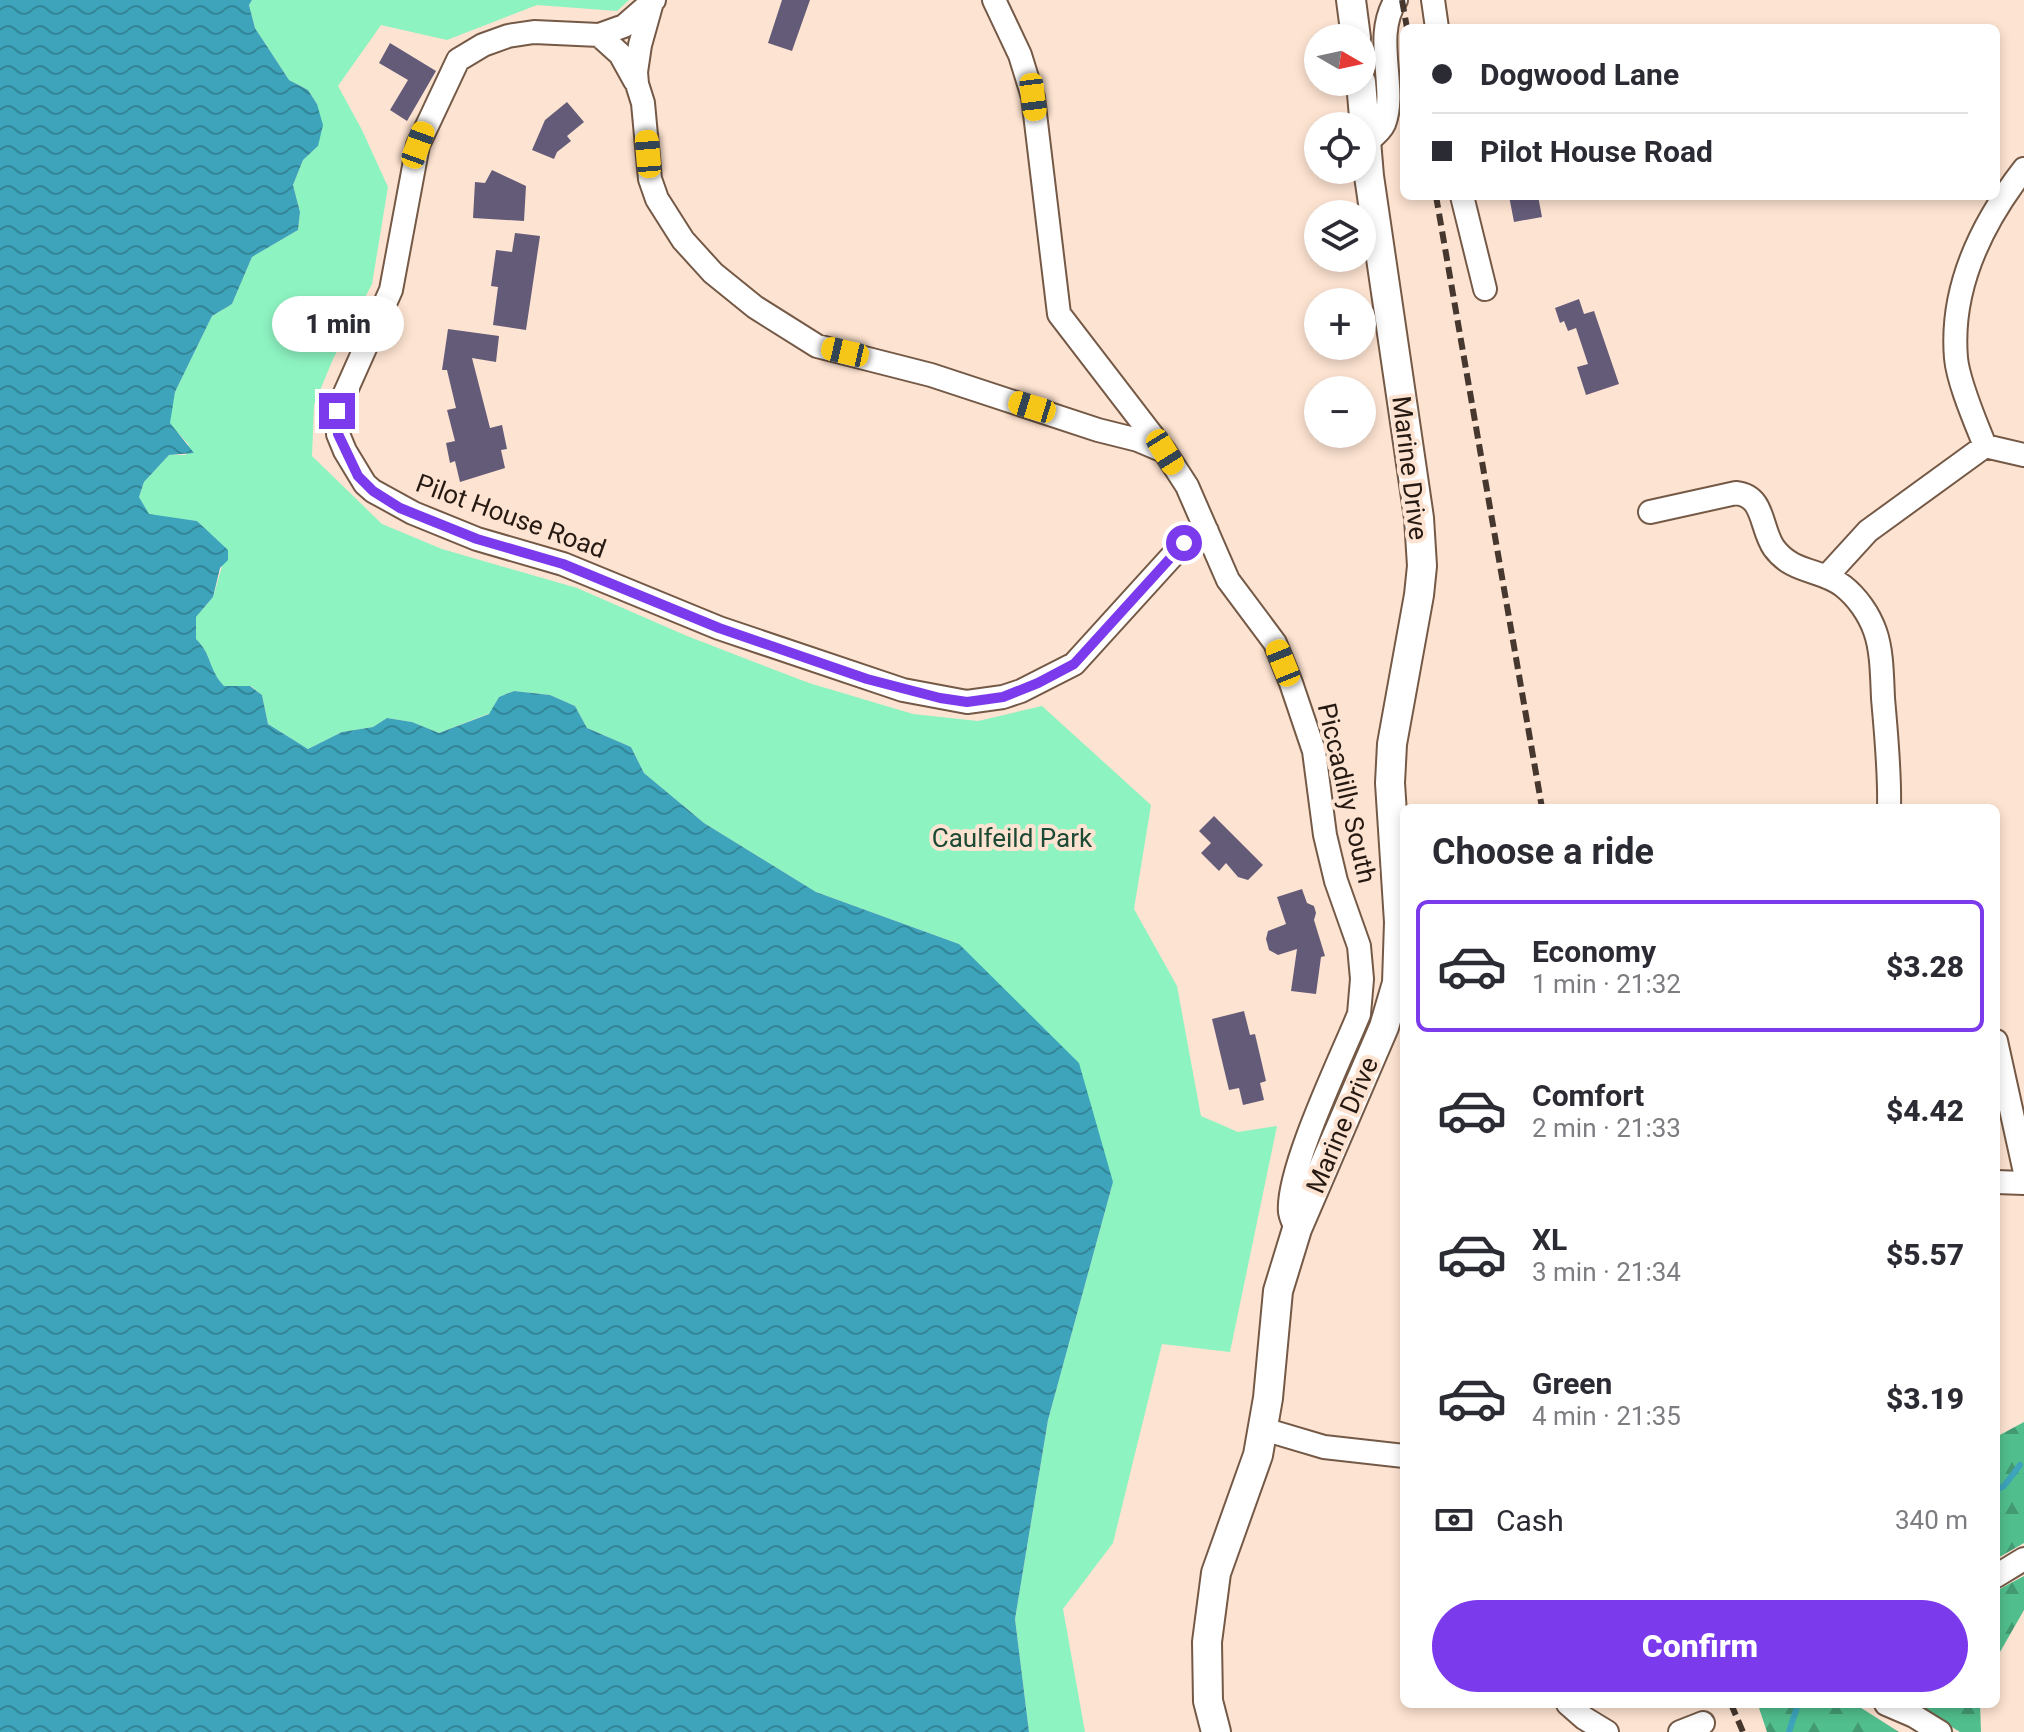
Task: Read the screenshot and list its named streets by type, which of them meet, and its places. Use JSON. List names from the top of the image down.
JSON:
{
  "streets": {
    "main road": ["Marine Drive"],
    "street": ["Pilot House Road", "Piccadilly South"]
  },
  "crossings": [
    ["Marine Drive", "Piccadilly South"],
    ["Pilot House Road", "Piccadilly South"]
  ],
  "parks": ["Caulfeild Park"],
  "north": "right",
  "page": {
    "map_buttons": ["+", "−"],
    "banner": ["Dogwood Lane", "Pilot House Road"],
    "bubble": "1 min",
    "heading": "Choose a ride",
    "list": [
      {
        "name": "Economy",
        "note": "1 min · 21:32",
        "value": "$3.28"
      },
      {
        "name": "Comfort",
        "note": "2 min · 21:33",
        "value": "$4.42"
      },
      {
        "name": "XL",
        "note": "3 min · 21:34",
        "value": "$5.57"
      },
      {
        "name": "Green",
        "note": "4 min · 21:35",
        "value": "$3.19"
      }
    ],
    "pay": ["Cash", "340 m"],
    "buttons": "Confirm"
  }
}
